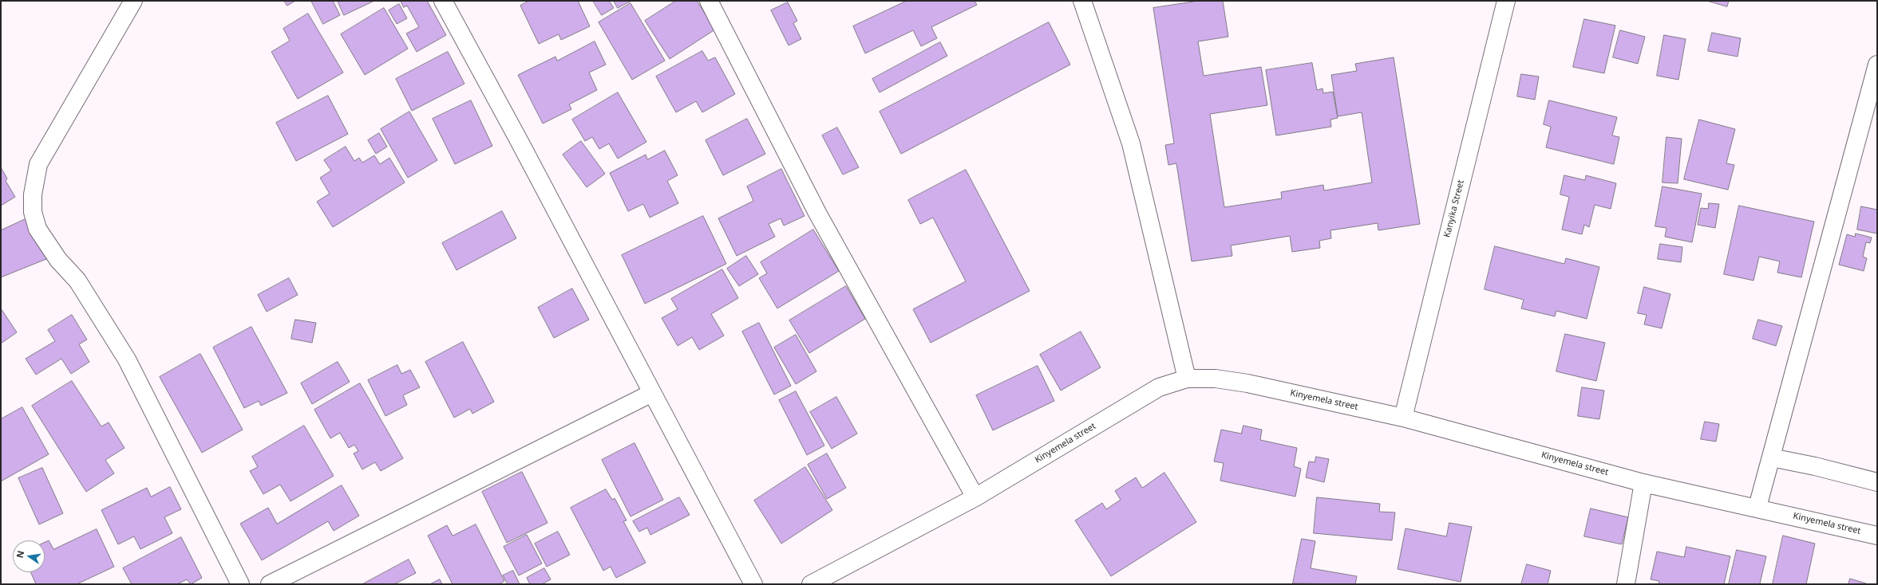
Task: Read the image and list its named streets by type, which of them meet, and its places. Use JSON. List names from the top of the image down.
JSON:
{
  "streets": {
    "street": ["Kanyika Street", "Kinyemela street"]
  },
  "crossings": [
    ["Kanyika Street", "Kinyemela street"]
  ],
  "north": "left"
}
